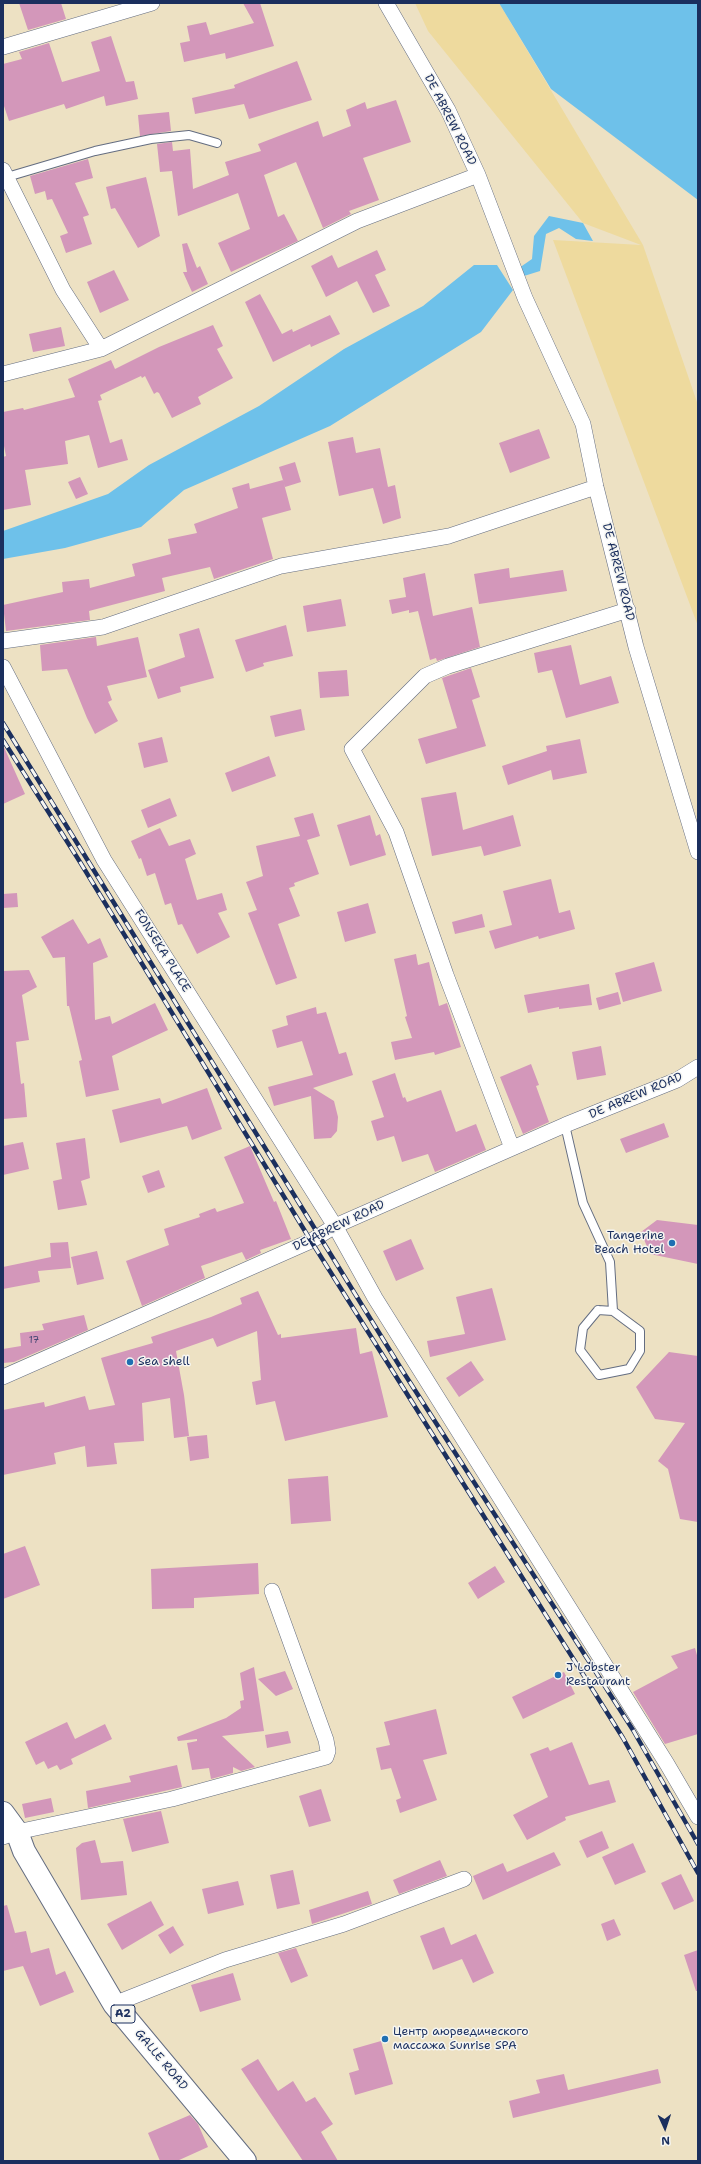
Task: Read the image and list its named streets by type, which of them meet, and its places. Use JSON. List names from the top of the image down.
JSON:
{
  "streets": {
    "highway": ["A2", "GALLE ROAD"],
    "street": ["DE ABREW ROAD", "FONSEKA PLACE"]
  },
  "crossings": [
    ["DE ABREW ROAD", "FONSEKA PLACE"]
  ],
  "places": [
    "Tangerine Beach Hotel",
    "Sea shell",
    "J Lobster Restaurant",
    "Центр аюрведического массажа Sunrise SPA"
  ],
  "house_numbers": ["17"],
  "north": "bottom"
}
